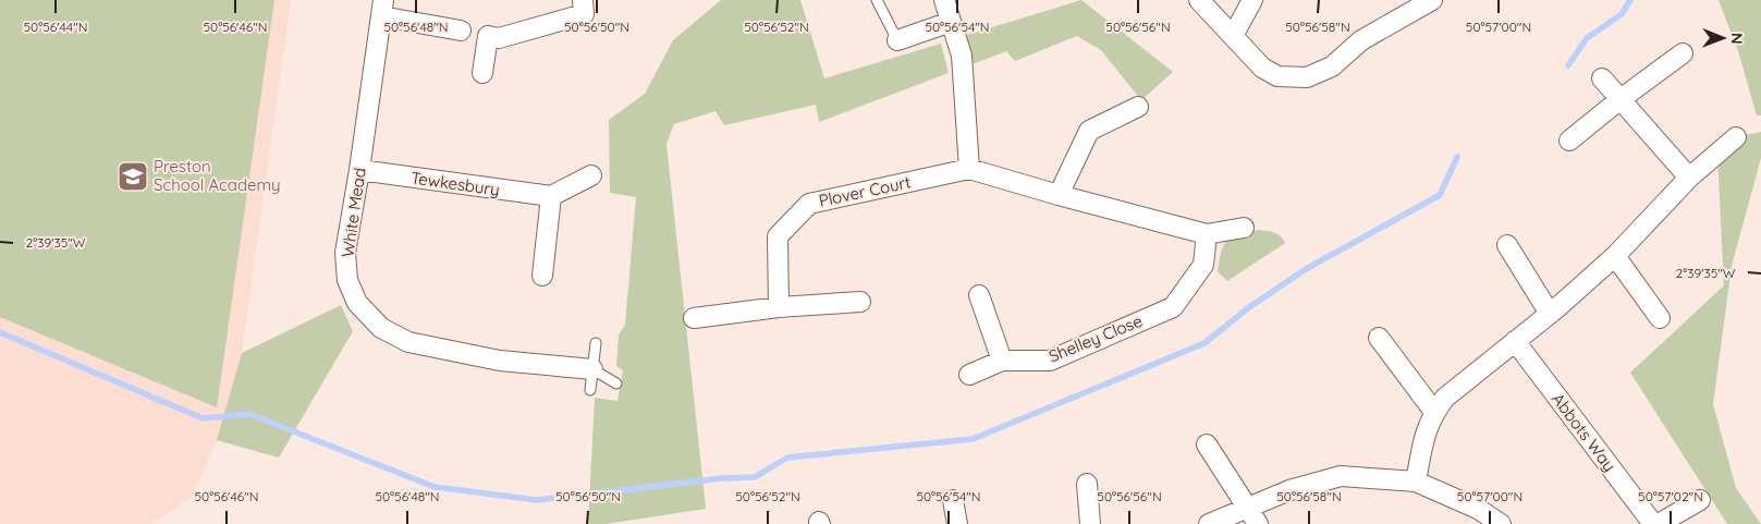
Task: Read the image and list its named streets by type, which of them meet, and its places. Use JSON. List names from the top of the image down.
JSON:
{
  "streets": {
    "street": [
      "Tewkesbury",
      "Plover Court",
      "White Mead",
      "Shelley Close",
      "Abbots Way"
    ]
  },
  "crossings": [
    ["Tewkesbury", "White Mead"]
  ],
  "places": {
    "school or university": ["Preston School Academy"]
  },
  "north": "right",
  "coordinates": [
    "50°56'44\"N",
    "50°56'46\"N",
    "50°56'48\"N",
    "50°56'50\"N",
    "50°56'52\"N",
    "50°56'54\"N",
    "50°56'56\"N",
    "50°56'58\"N",
    "50°57'00\"N",
    "2°39'35\"W",
    "50°57'02\"N"
  ]
}
